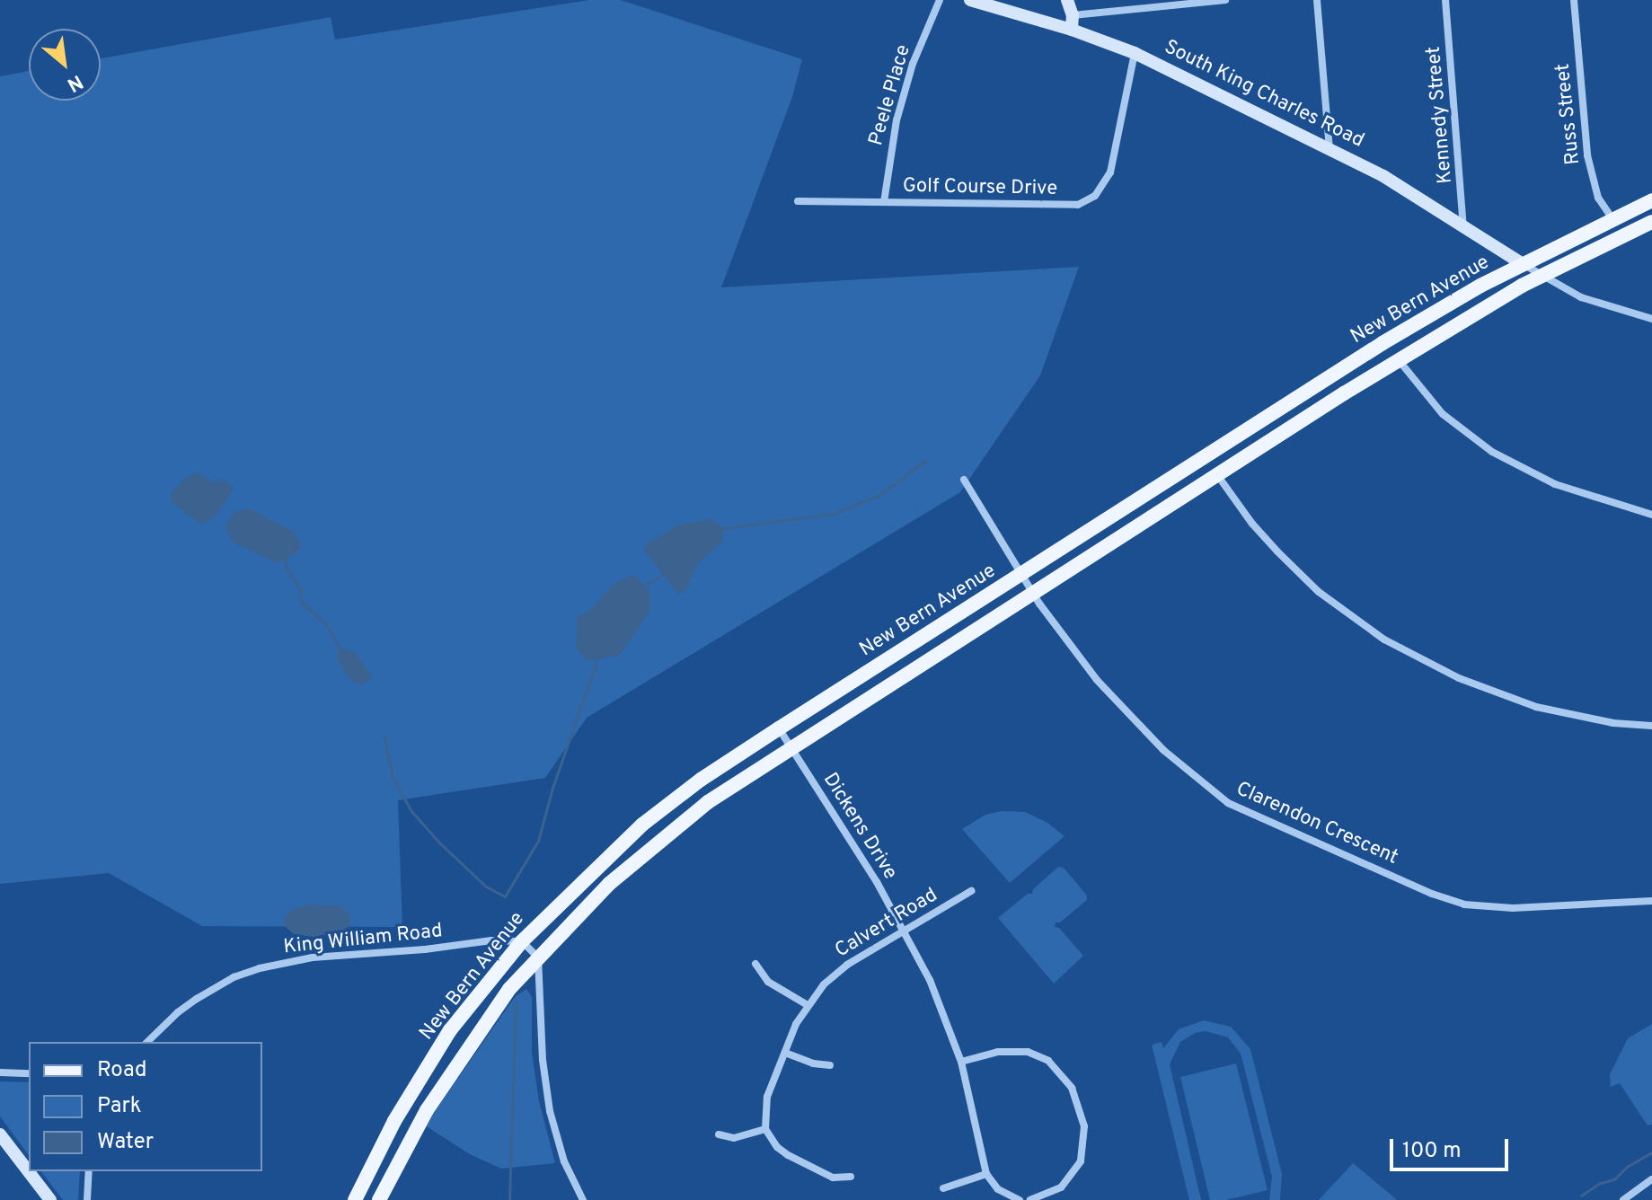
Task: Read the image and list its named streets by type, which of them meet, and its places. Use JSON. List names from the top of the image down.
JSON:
{
  "streets": {
    "main road": ["New Bern Avenue"],
    "street": [
      "South King Charles Road",
      "Peele Place",
      "Russ Street",
      "Kennedy Street",
      "Golf Course Drive",
      "Clarendon Crescent",
      "Dickens Drive",
      "Calvert Road",
      "King William Road"
    ]
  },
  "crossings": [
    ["South King Charles Road", "Kennedy Street"],
    ["South King Charles Road", "Golf Course Drive"],
    ["South King Charles Road", "New Bern Avenue"],
    ["Peele Place", "Golf Course Drive"],
    ["Russ Street", "New Bern Avenue"],
    ["New Bern Avenue", "Clarendon Crescent"],
    ["New Bern Avenue", "Dickens Drive"],
    ["New Bern Avenue", "King William Road"],
    ["Dickens Drive", "Calvert Road"]
  ],
  "legend": ["Road", "Park", "Water"],
  "scale_bar": "100 m",
  "north": "bottom right"
}
